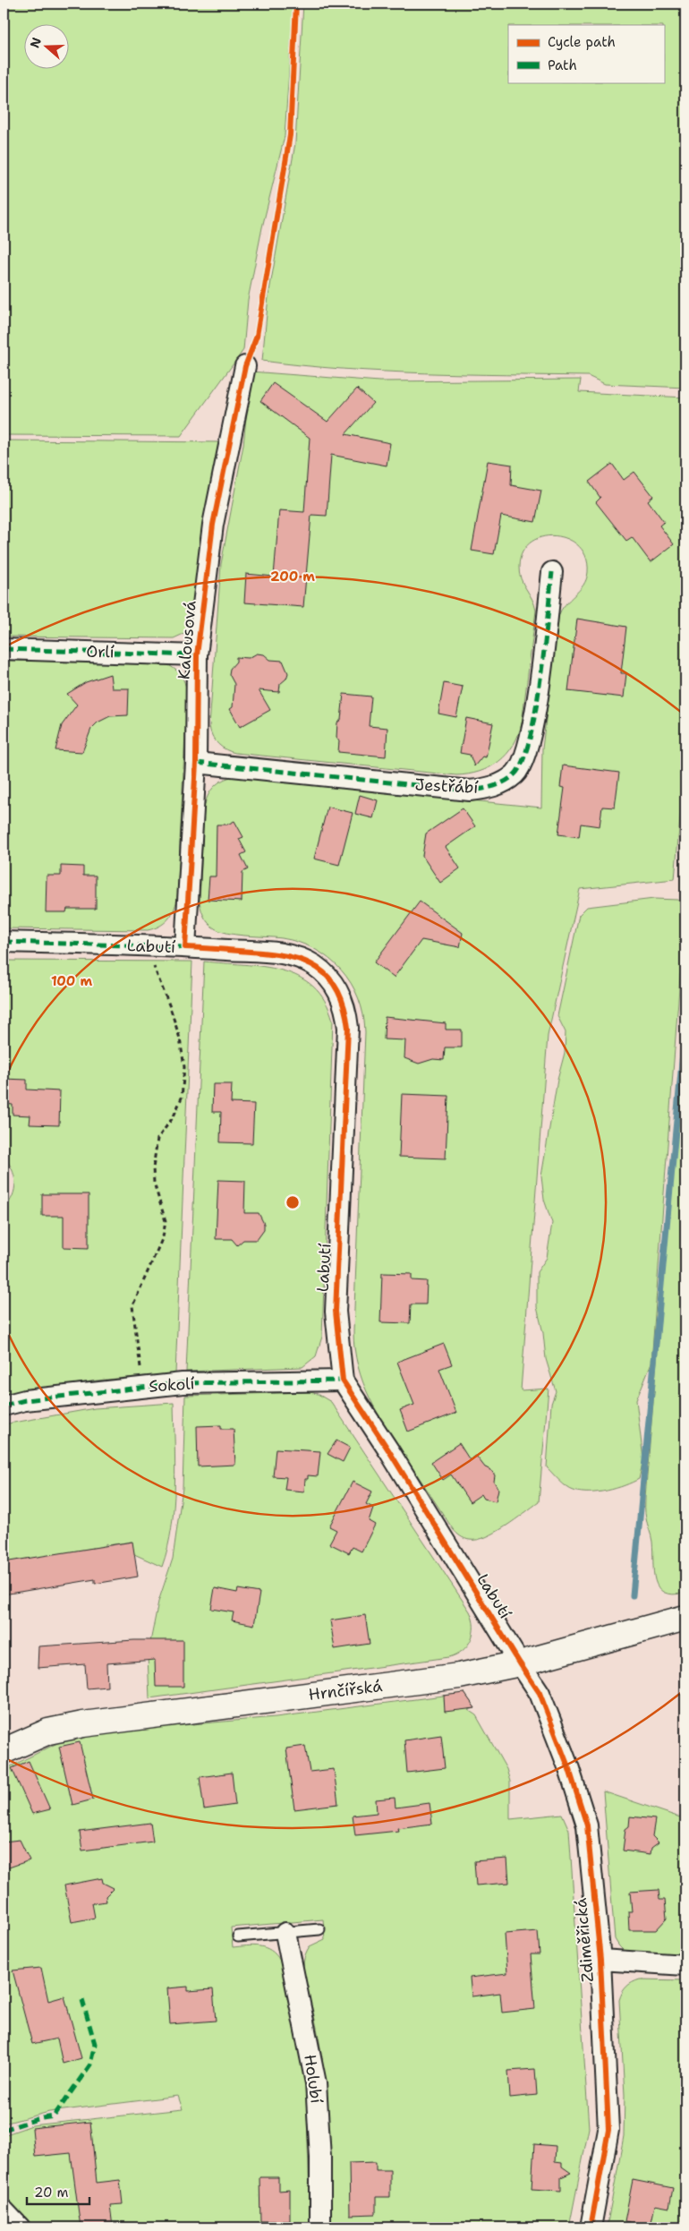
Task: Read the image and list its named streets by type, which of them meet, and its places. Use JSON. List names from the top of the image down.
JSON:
{
  "streets": {
    "street": [
      "Kalousová",
      "Orlí",
      "Jestřábí",
      "Labutí",
      "Sokolí",
      "Hrnčířská",
      "Zdiměřická",
      "Holubí"
    ]
  },
  "crossings": [
    ["Kalousová", "Orlí"],
    ["Kalousová", "Jestřábí"],
    ["Kalousová", "Labutí"],
    ["Labutí", "Sokolí"],
    ["Labutí", "Hrnčířská"],
    ["Labutí", "Zdiměřická"],
    ["Hrnčířská", "Zdiměřická"]
  ],
  "legend": ["Cycle path", "Path"],
  "scale_bar": "20 m",
  "north": "left",
  "rings": ["200 m", "100 m"]
}
